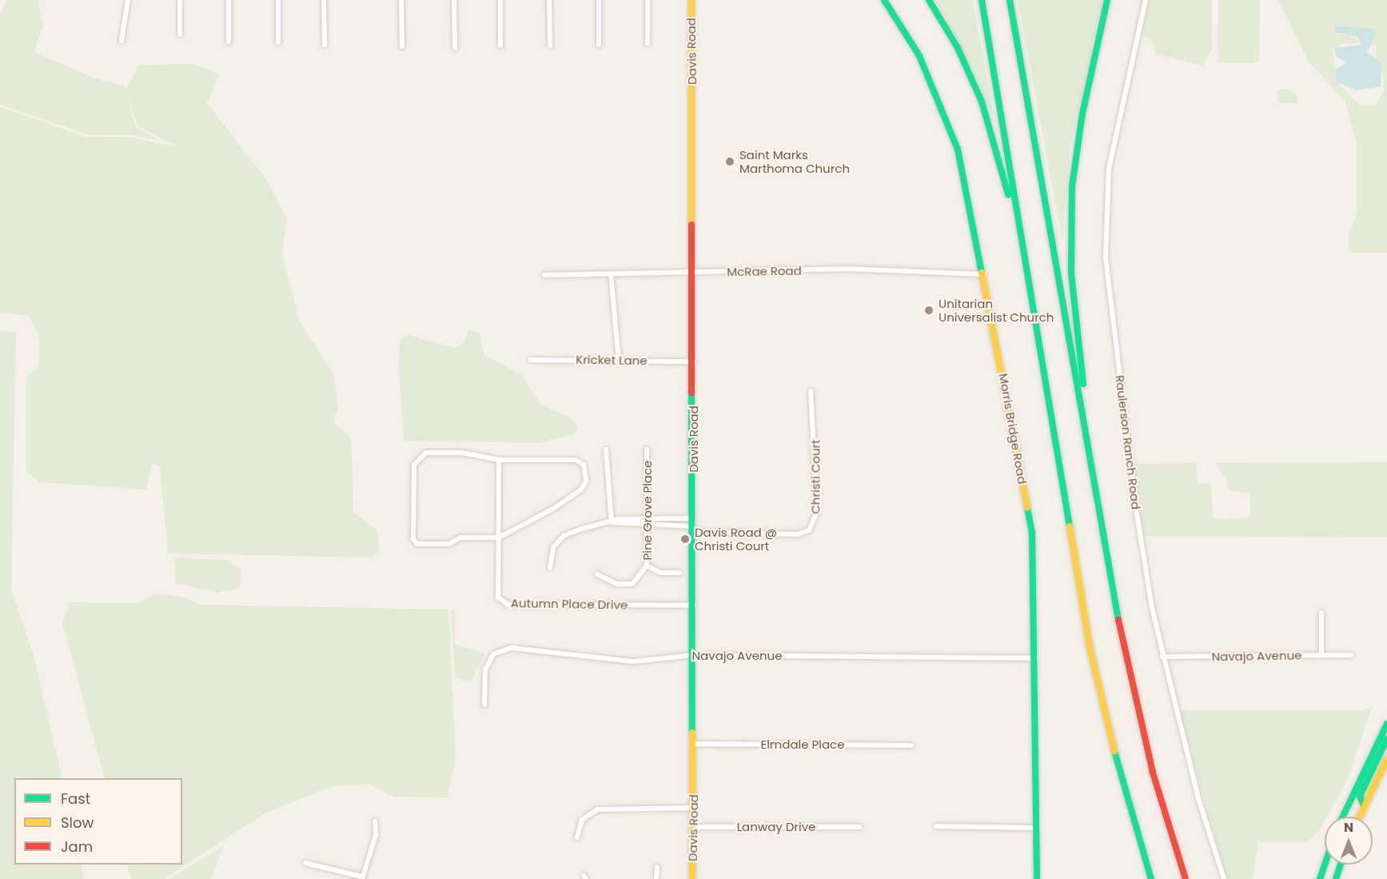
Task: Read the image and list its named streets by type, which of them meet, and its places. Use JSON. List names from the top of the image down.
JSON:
{
  "streets": {
    "main road": ["Davis Road", "Morris Bridge Road"],
    "street": [
      "McRae Road",
      "Kricket Lane",
      "Raulerson Ranch Road",
      "Christi Court",
      "Pine Grove Place",
      "Autumn Place Drive",
      "Navajo Avenue",
      "Elmdale Place",
      "Lanway Drive"
    ]
  },
  "crossings": [
    ["Davis Road", "McRae Road"],
    ["Davis Road", "Kricket Lane"],
    ["Davis Road", "Christi Court"],
    ["Davis Road", "Autumn Place Drive"],
    ["Davis Road", "Navajo Avenue"],
    ["Davis Road", "Elmdale Place"],
    ["Davis Road", "Lanway Drive"],
    ["McRae Road", "Morris Bridge Road"],
    ["Morris Bridge Road", "Navajo Avenue"],
    ["Raulerson Ranch Road", "Navajo Avenue"],
    ["Christi Court", "Pine Grove Place"]
  ],
  "places": ["Saint Marks Marthoma Church", "Unitarian Universalist Church", "Davis Road @ Christi Court"],
  "legend": ["Fast", "Slow", "Jam"],
  "north": "top"
}
